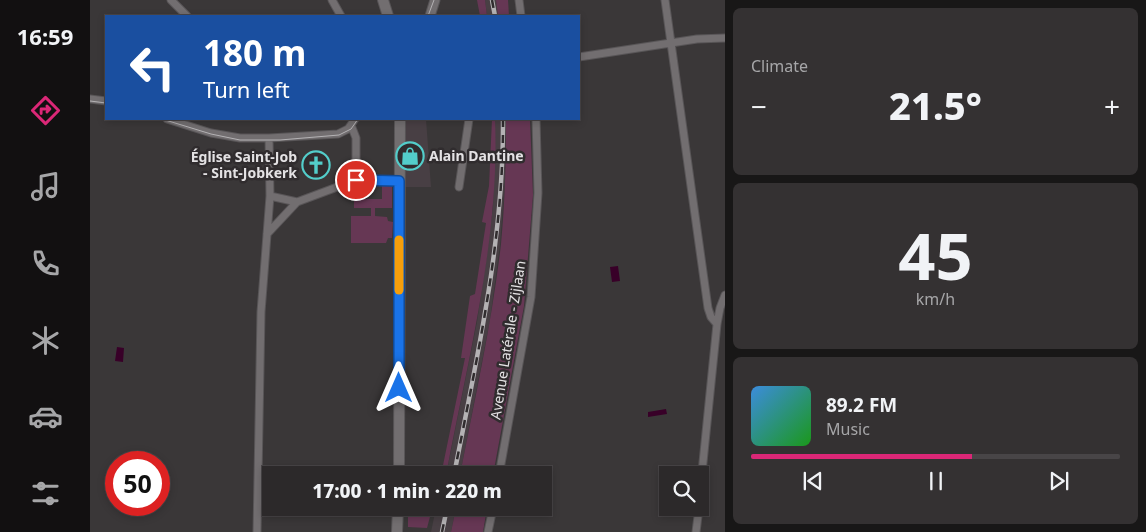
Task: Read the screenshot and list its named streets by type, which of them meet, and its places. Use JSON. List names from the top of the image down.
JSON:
{
  "streets": {
    "street": ["Avenue Latérale - Zijlaan"]
  },
  "places": {
    "shop": ["Alain Dantine"],
    "church": ["Église Saint-Job - Sint-Jobkerk"]
  },
  "page": {
    "tabs": "16:59",
    "tile": [
      "Climate",
      ["45", "km/h"]
    ],
    "turn": ["180 m", "Turn left"],
    "heat": ["−", "21.5°", "+"],
    "song": ["89.2 FM", "Music"],
    "limit": "50",
    "trip": "17:00 · 1 min · 220 m"
  }
}
